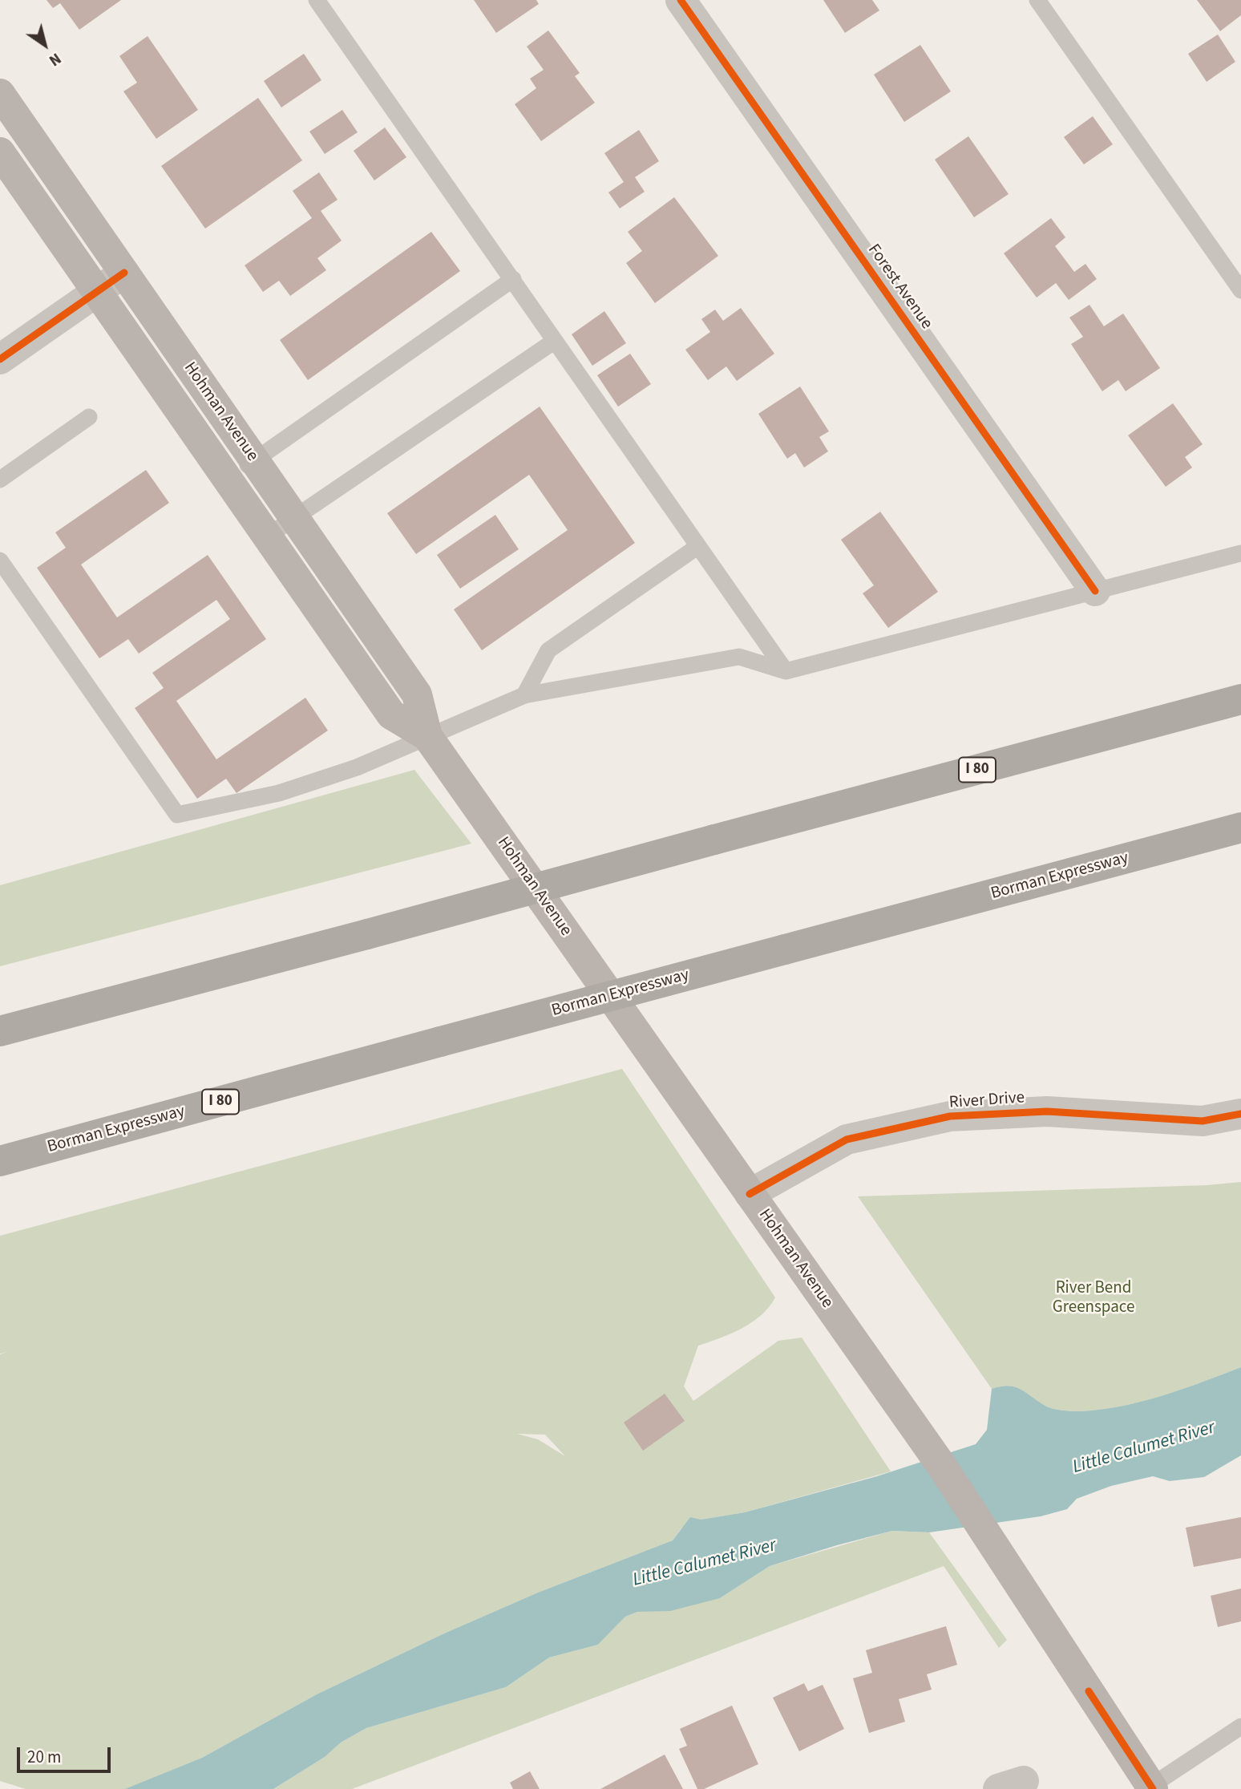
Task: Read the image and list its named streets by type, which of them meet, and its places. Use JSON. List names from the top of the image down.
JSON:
{
  "streets": {
    "highway": ["I 80", "Borman Expressway"],
    "main road": ["Hohman Avenue"],
    "street": ["Forest Avenue", "River Drive"]
  },
  "crossings": [
    ["Hohman Avenue", "River Drive"]
  ],
  "water": ["Little Calumet River"],
  "parks": ["River Bend Greenspace"],
  "scale_bar": "20 m",
  "north": "bottom right"
}
